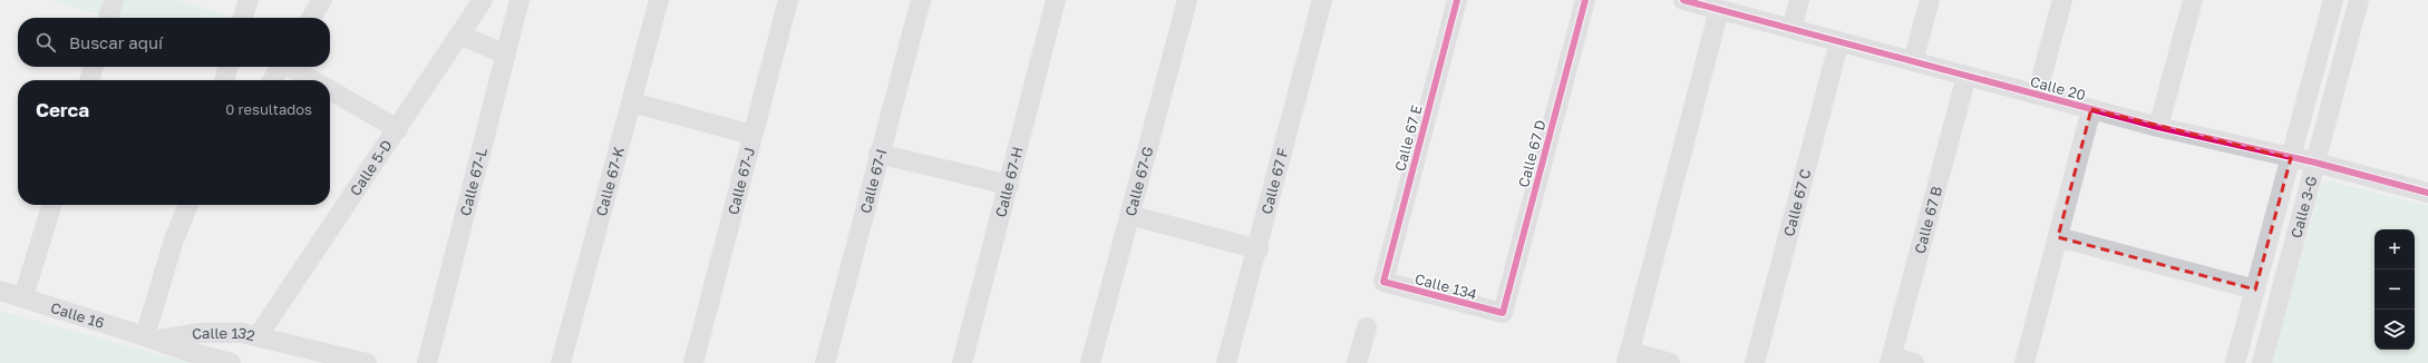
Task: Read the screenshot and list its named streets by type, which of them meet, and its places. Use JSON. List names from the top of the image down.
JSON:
{
  "streets": {
    "street": [
      "Calle 20",
      "Calle 67 E",
      "Calle 67 D",
      "Calle 5-D",
      "Calle 67-L",
      "Calle 67-K",
      "Calle 67-J",
      "Calle 67-I",
      "Calle 67-H",
      "Calle 67-G",
      "Calle 67 F",
      "Calle 67 C",
      "Calle 3-G",
      "Calle 67 B",
      "Calle 134",
      "Calle 16",
      "Calle 132"
    ]
  },
  "crossings": [
    ["Calle 20", "Calle 67 C"],
    ["Calle 20", "Calle 3-G"],
    ["Calle 20", "Calle 67 B"],
    ["Calle 67 E", "Calle 134"],
    ["Calle 67 D", "Calle 134"],
    ["Calle 5-D", "Calle 132"],
    ["Calle 16", "Calle 132"]
  ],
  "page": {
    "search": "Buscar aquí",
    "heading": ["Cerca", "0 resultados"],
    "map_buttons": ["+", "−"]
  }
}
